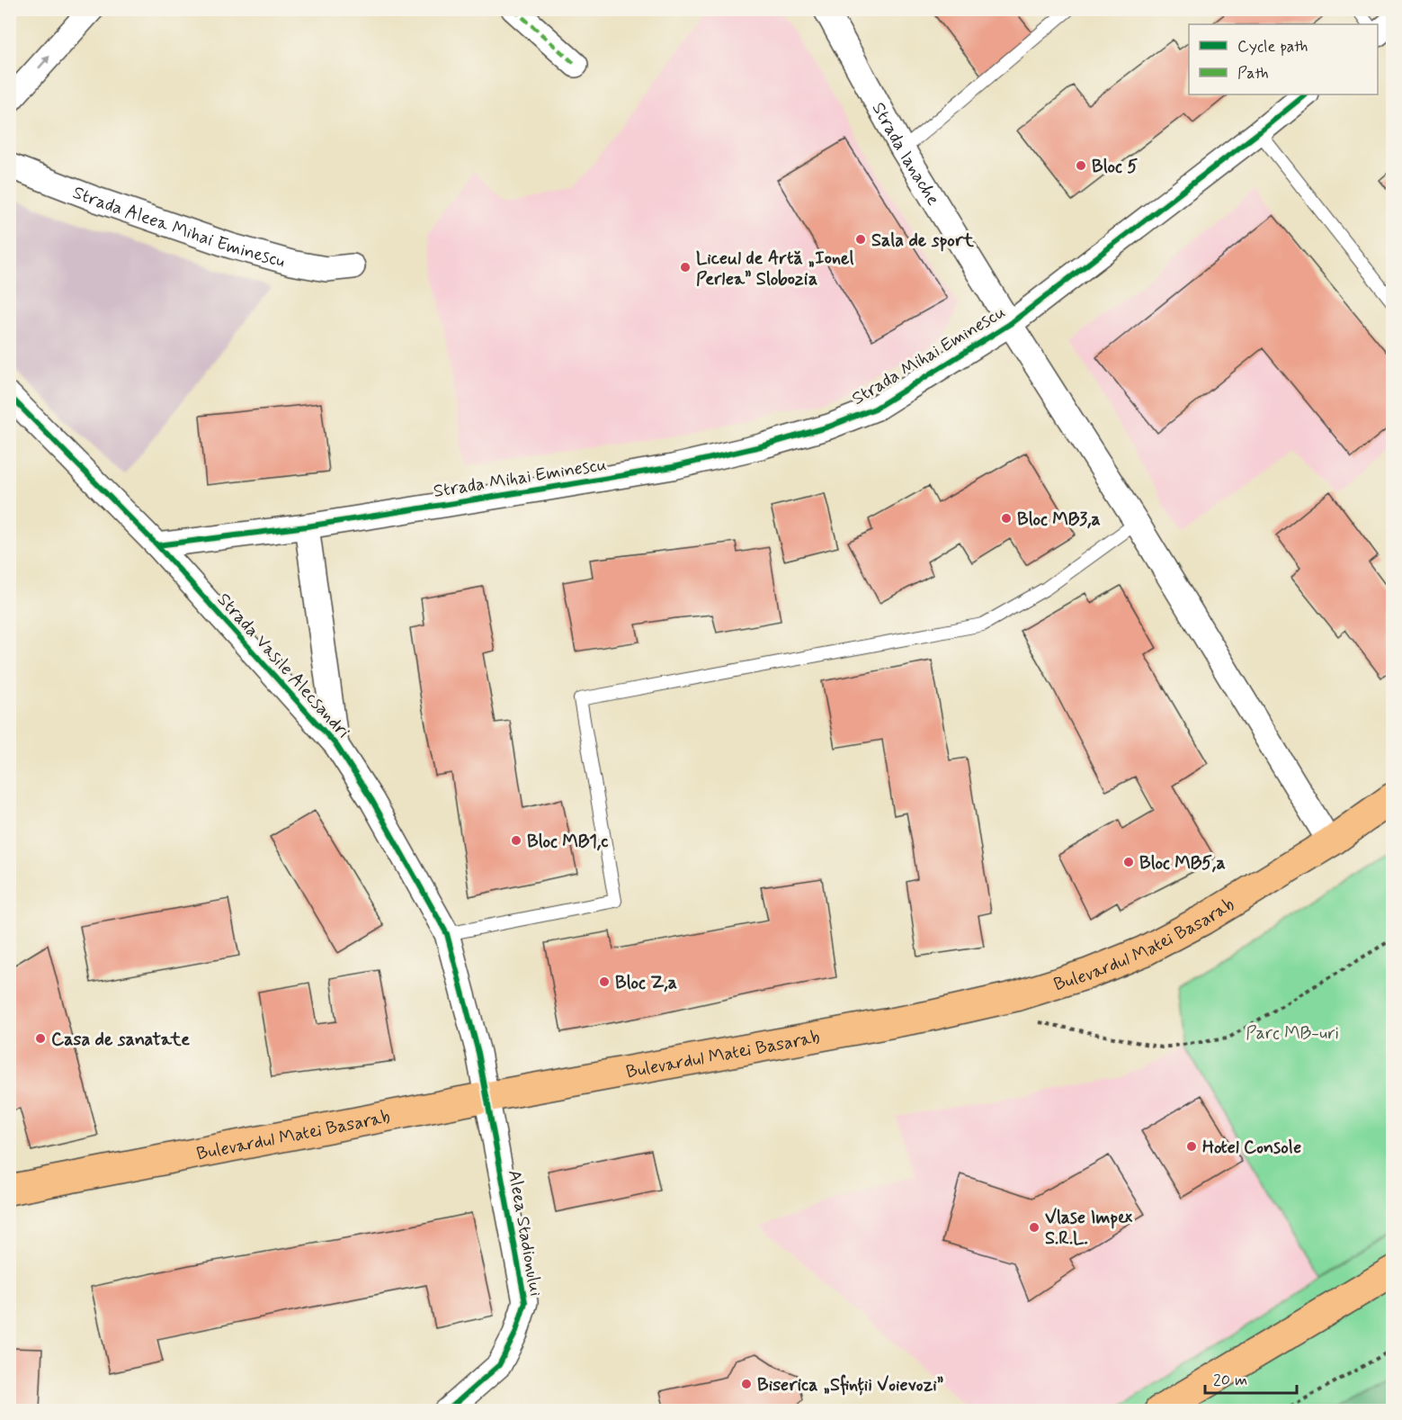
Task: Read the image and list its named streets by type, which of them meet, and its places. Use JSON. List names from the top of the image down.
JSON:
{
  "streets": {
    "main road": ["Bulevardul Matei Basarab"],
    "street": [
      "Strada Ianache",
      "Strada Aleea Mihai Eminescu",
      "Strada Mihai Eminescu",
      "Strada Vasile Alecsandri",
      "Aleea Stadionului"
    ]
  },
  "crossings": [
    ["Strada Ianache", "Strada Mihai Eminescu"],
    ["Strada Ianache", "Bulevardul Matei Basarab"],
    ["Strada Mihai Eminescu", "Strada Vasile Alecsandri"],
    ["Strada Vasile Alecsandri", "Bulevardul Matei Basarab"],
    ["Strada Vasile Alecsandri", "Aleea Stadionului"],
    ["Bulevardul Matei Basarab", "Aleea Stadionului"]
  ],
  "parks": ["Parc MB-uri"],
  "places": [
    "Bloc 5",
    "Sala de sport",
    "Liceul de Artă „Ionel Perlea” Slobozia",
    "Bloc MB3,a",
    "Bloc MB1,c",
    "Bloc MB5,a",
    "Bloc Z,a",
    "Casa de sanatate",
    "Hotel Console",
    "Vlase Impex S.R.L.",
    "Biserica „Sfinții Voievozi”"
  ],
  "legend": ["Cycle path", "Path"],
  "scale_bar": "20 m"
}
